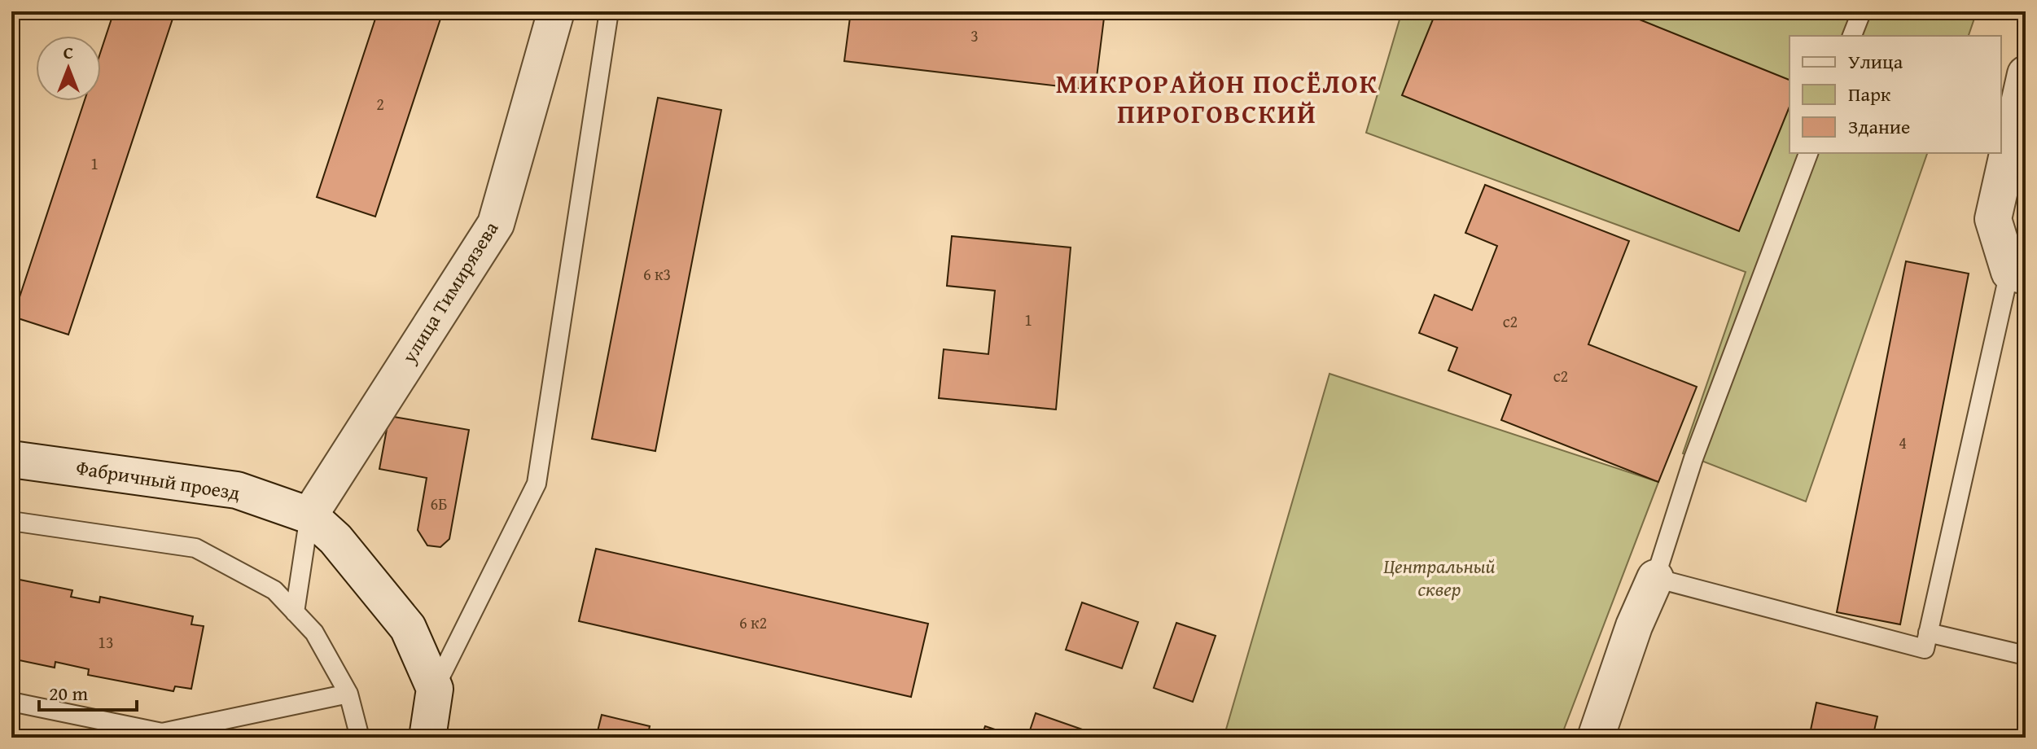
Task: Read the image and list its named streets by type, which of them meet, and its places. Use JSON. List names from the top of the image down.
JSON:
{
  "streets": {
    "street": ["улица Тимирязева", "Фабричный проезд"]
  },
  "crossings": [
    ["улица Тимирязева", "Фабричный проезд"]
  ],
  "districts": ["МИКРОРАЙОН ПОСЁЛОК ПИРОГОВСКИЙ"],
  "parks": ["Центральный сквер"],
  "house_numbers": [
    "3",
    "2",
    "1",
    "6 к3",
    "1",
    "с2",
    "с2",
    "4",
    "6Б",
    "6 к2",
    "13"
  ],
  "legend": ["Улица", "Парк", "Здание"],
  "scale_bar": "20 m",
  "north": "top"
}
